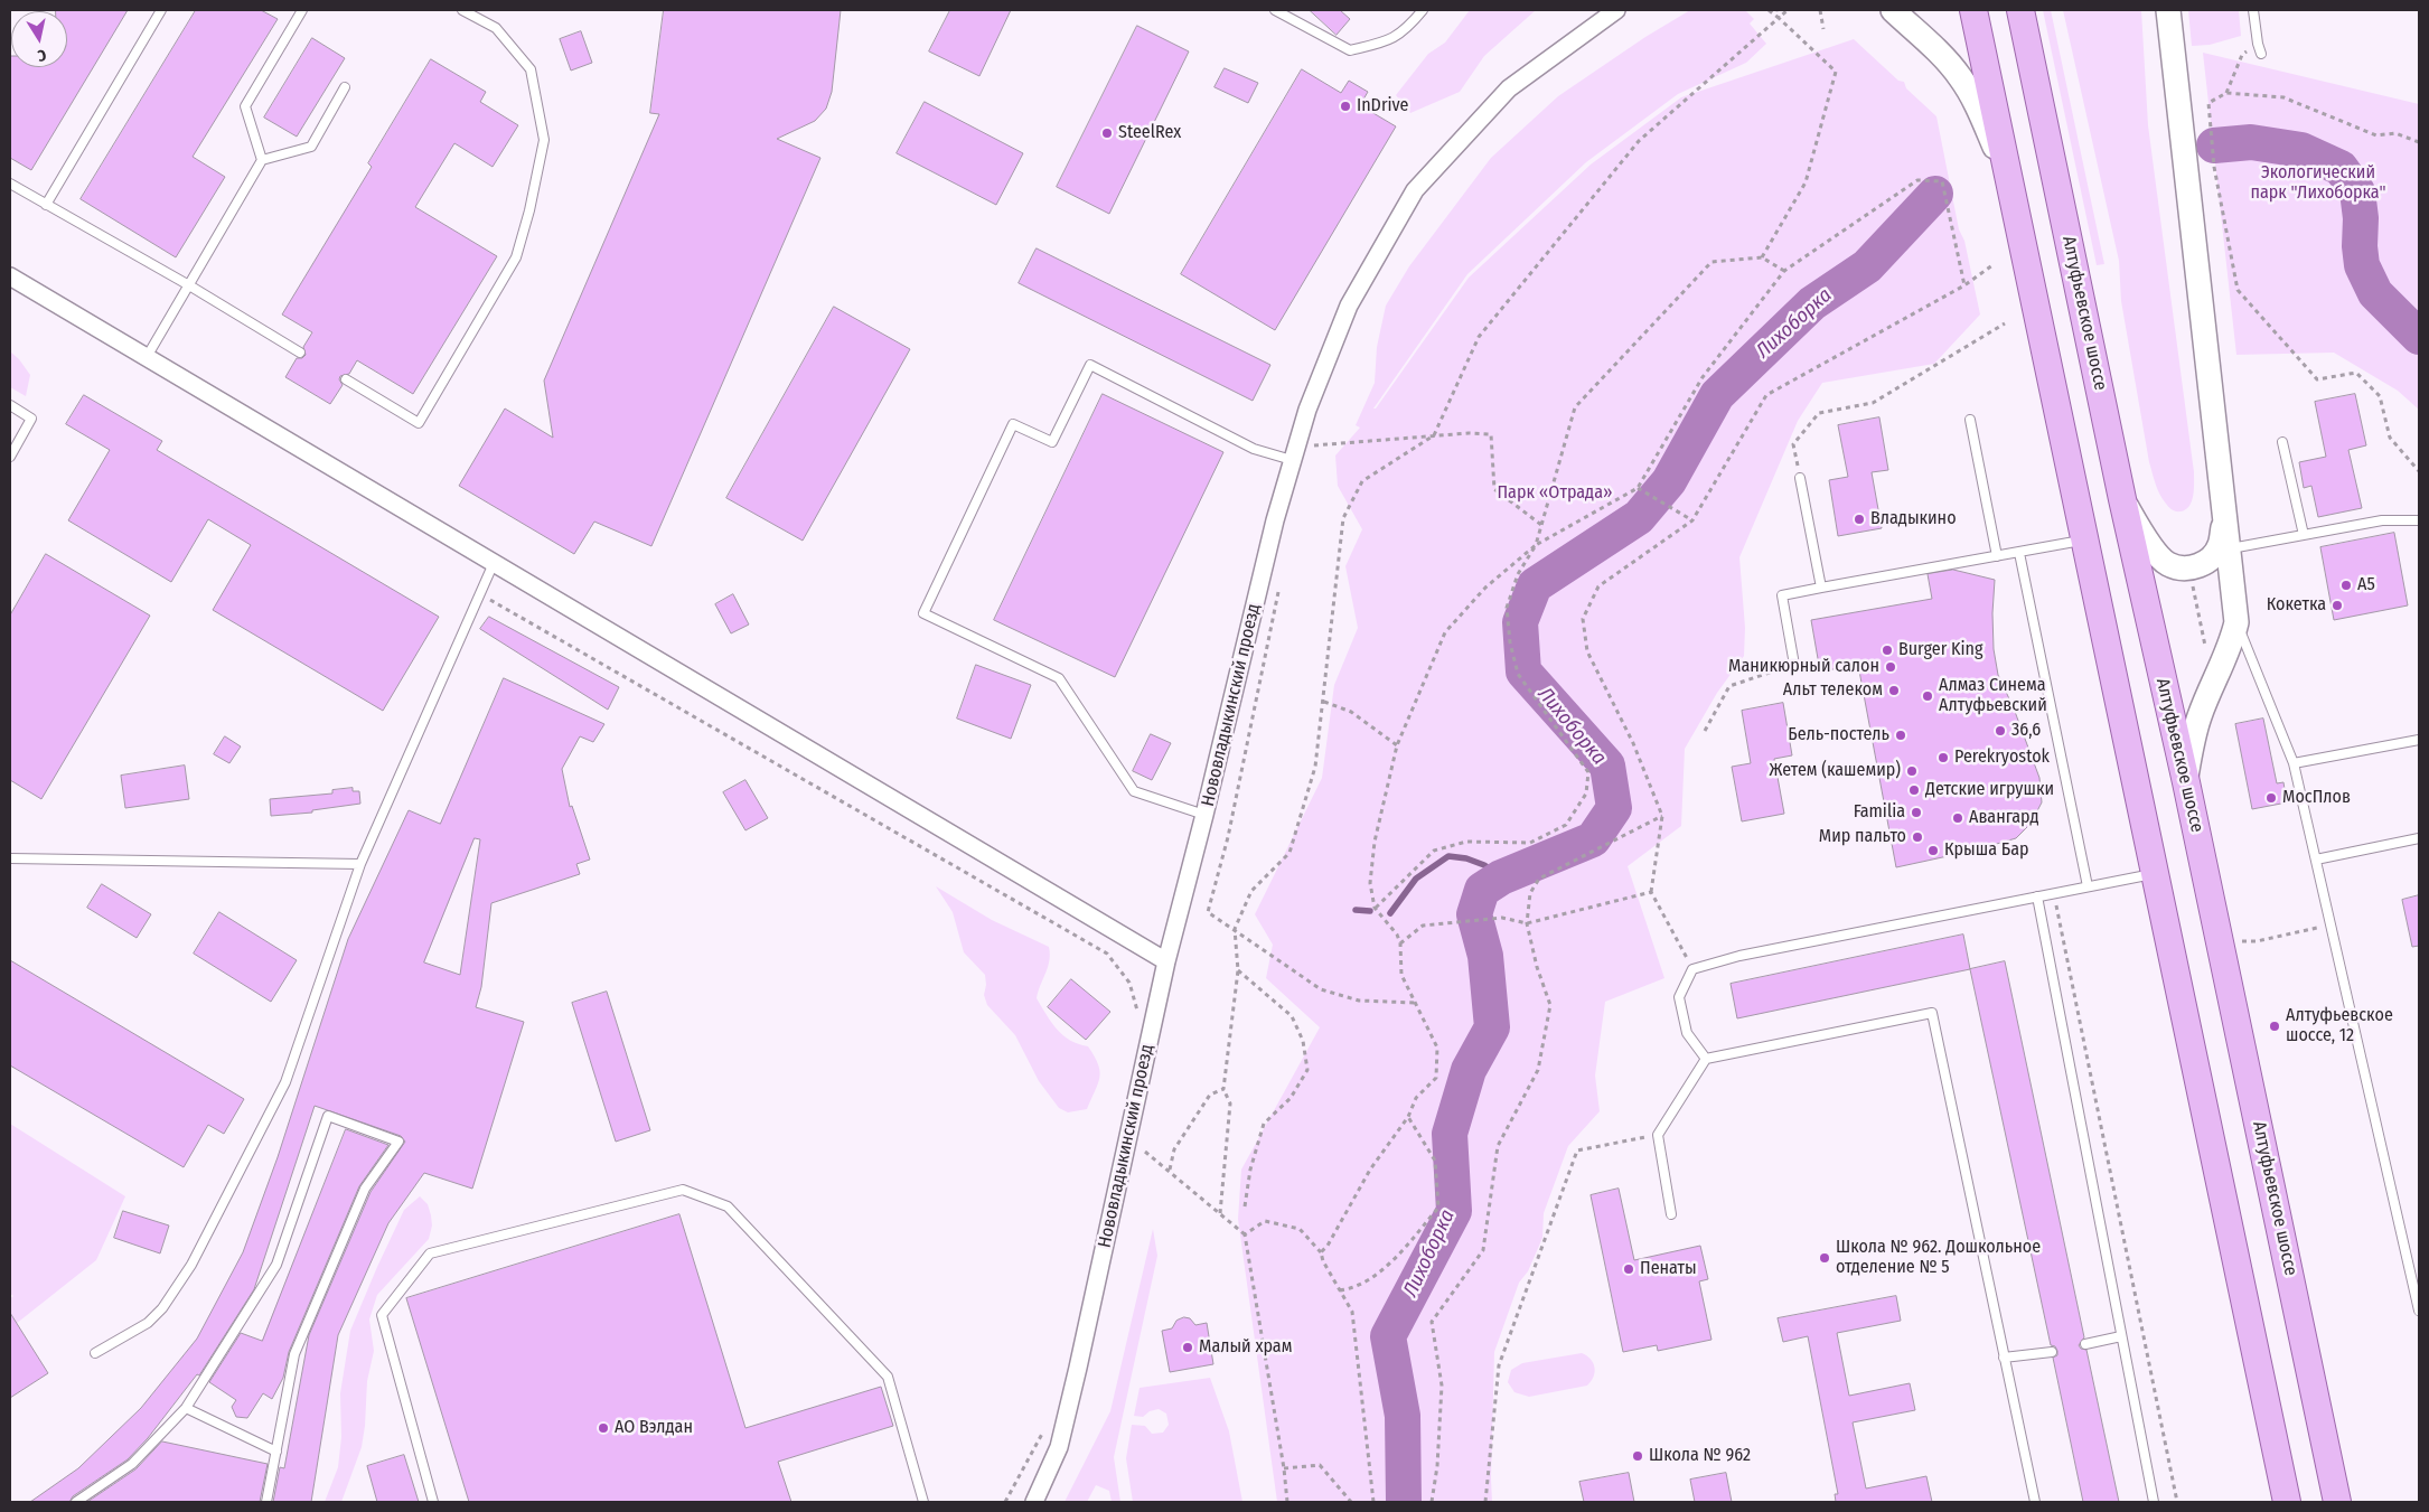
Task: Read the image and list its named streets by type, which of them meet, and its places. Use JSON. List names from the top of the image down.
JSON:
{
  "streets": {
    "main road": ["Алтуфьевское шоссе"],
    "street": ["Нововладыкинский проезд"]
  },
  "water": ["Лихоборка"],
  "parks": ["Экологический парк \"Лихоборка\"", "Парк «Отрада»"],
  "places": [
    "InDrive",
    "SteelRex",
    "Владыкино",
    "A5",
    "Кокетка",
    "Burger King",
    "Маникюрный салон",
    "Альт телеком",
    "Алмаз Синема Алтуфьевский",
    "36,6",
    "Бель-постель",
    "Perekryostok",
    "Жетем (кашемир)",
    "Детские игрушки",
    "МосПлов",
    "Familia",
    "Авангард",
    "Мир пальто",
    "Крыша Бар",
    "Алтуфьевское шоссе, 12",
    "Школа № 962. Дошкольное отделение № 5",
    "Пенаты",
    "Малый храм",
    "АО Вэлдан",
    "Школа № 962"
  ],
  "north": "bottom"
}
